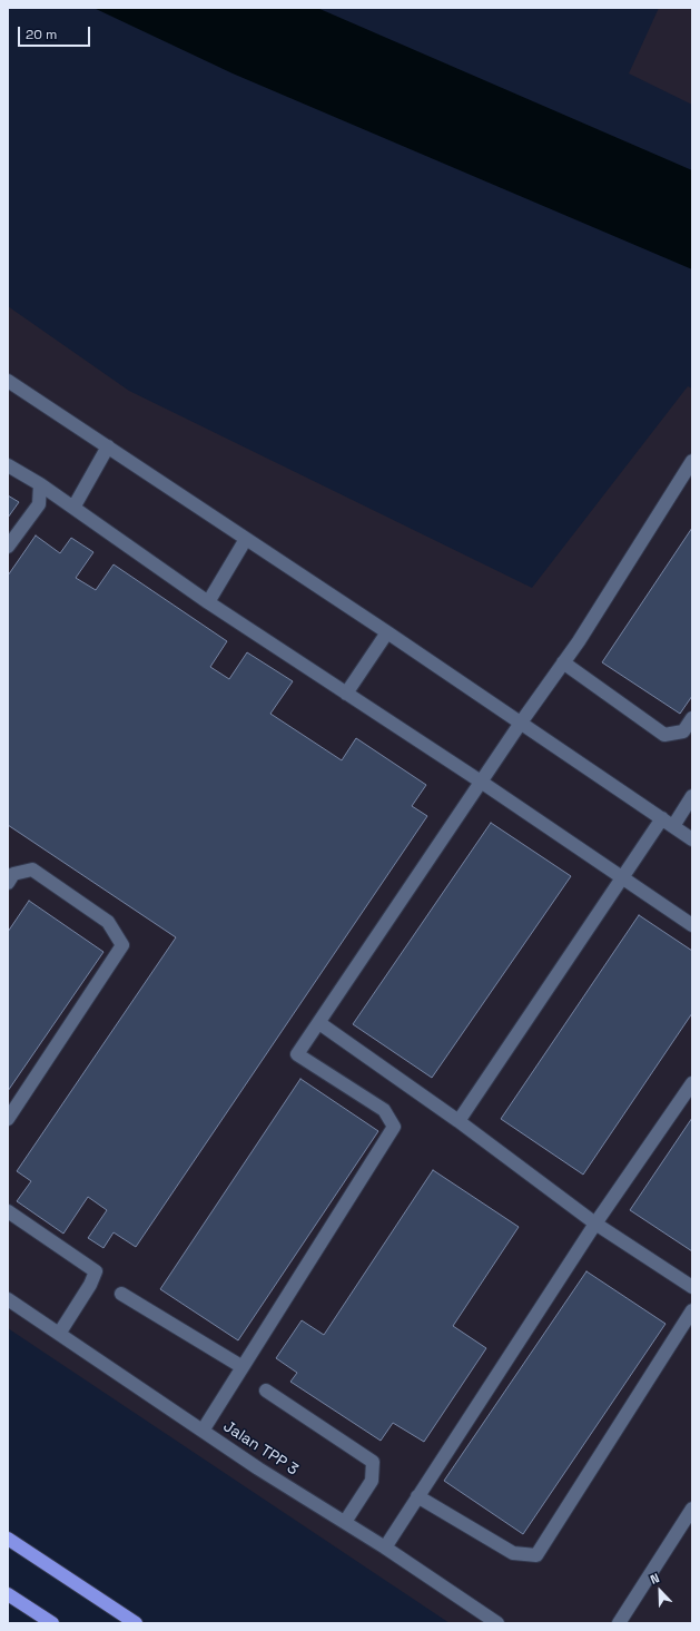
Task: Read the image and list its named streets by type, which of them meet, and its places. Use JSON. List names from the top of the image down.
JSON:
{
  "streets": {
    "street": ["Jalan TPP 3"]
  },
  "scale_bar": "20 m",
  "north": "top left"
}
